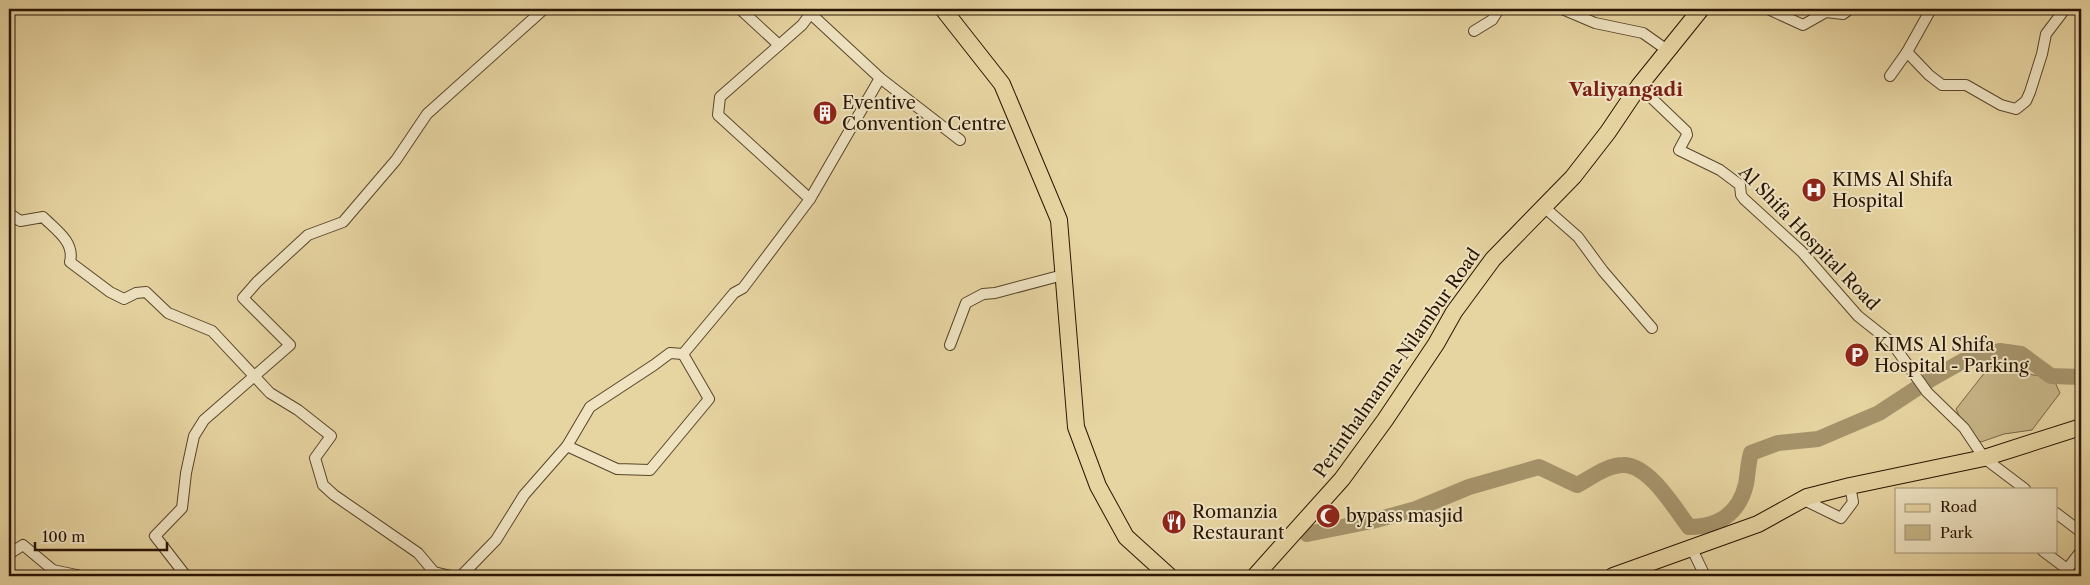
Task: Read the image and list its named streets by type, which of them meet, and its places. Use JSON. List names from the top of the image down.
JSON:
{
  "streets": {
    "main road": ["Perinthalmanna-Nilambur Road"],
    "street": ["Al Shifa Hospital Road"]
  },
  "crossings": [
    ["Al Shifa Hospital Road", "Perinthalmanna-Nilambur Road"]
  ],
  "districts": ["Valiyangadi"],
  "places": {
    "building": ["Eventive Convention Centre"],
    "hospital": ["KIMS Al Shifa Hospital"],
    "parking": ["KIMS Al Shifa Hospital - Parking"],
    "mosque": ["bypass masjid"],
    "restaurant": ["Romanzia Restaurant"]
  },
  "legend": ["Road", "Park"],
  "scale_bar": "100 m"
}
